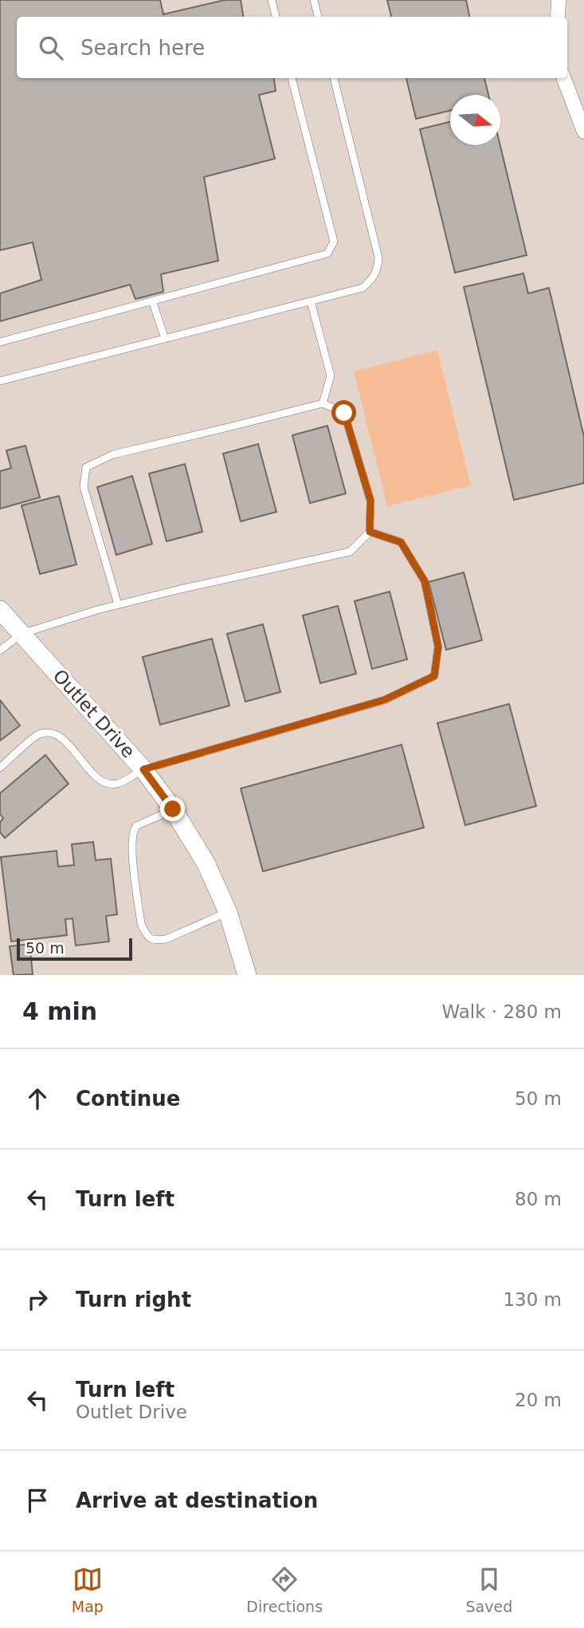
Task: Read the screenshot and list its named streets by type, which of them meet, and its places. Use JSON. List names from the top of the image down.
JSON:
{
  "streets": {
    "street": ["Outlet Drive"]
  },
  "scale_bar": "50 m",
  "north": "right",
  "page": {
    "search": "Search here",
    "scale": "50 m",
    "heading": ["4 min", "Walk · 280 m"],
    "list": [
      ["Continue", "50 m"],
      ["Turn left", "80 m"],
      ["Turn right", "130 m"],
      ["Turn left", "Outlet Drive", "20 m"],
      "Arrive at destination"
    ],
    "nav": ["Map", "Directions", "Saved"]
  }
}
